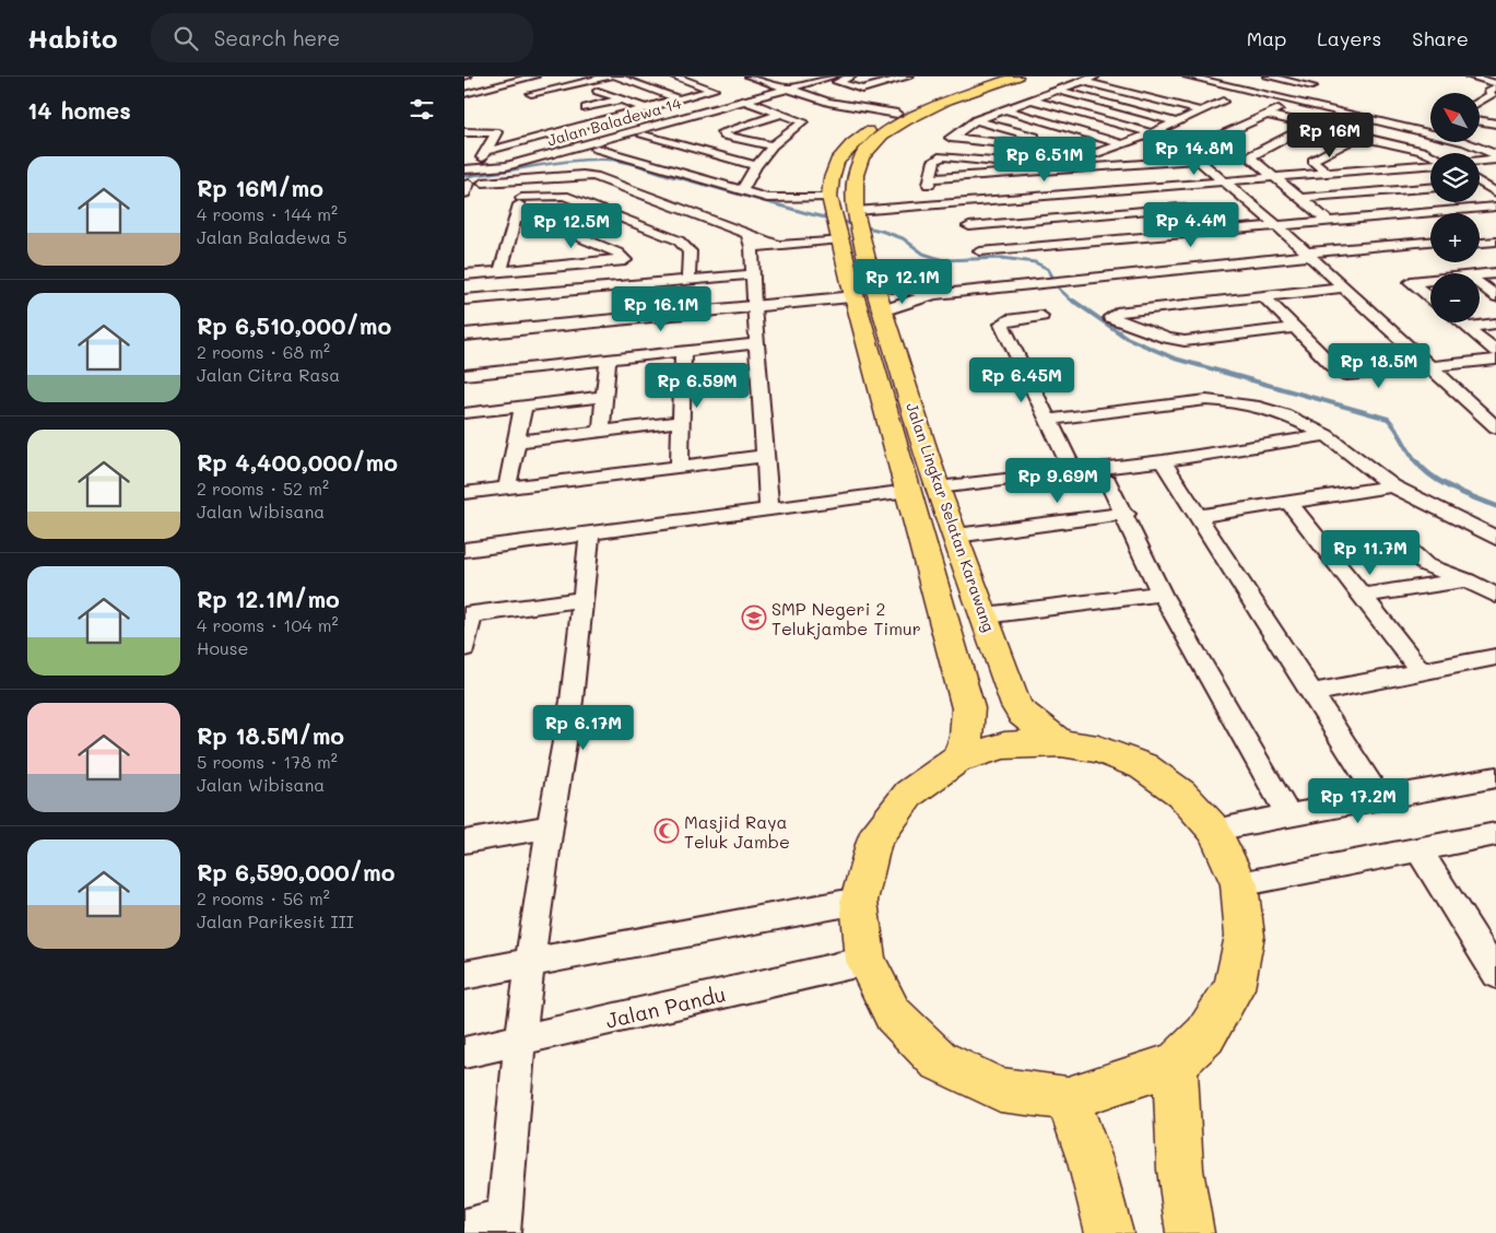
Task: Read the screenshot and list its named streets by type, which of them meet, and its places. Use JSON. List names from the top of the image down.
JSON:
{
  "streets": {
    "main road": ["Jalan Lingkar Selatan Karawang"],
    "street": ["Jalan Baladewa 14", "Jalan Pandu"]
  },
  "places": {
    "school or university": ["SMP Negeri 2 Telukjambe Timur"],
    "mosque": ["Masjid Raya Teluk Jambe"]
  },
  "north": "top left",
  "page": {
    "header": "Habito",
    "search": "Search here",
    "nav": ["Map", "Layers", "Share"],
    "heading": "14 homes",
    "map_buttons": ["+", "−"],
    "price": [
      "Rp 16M",
      "Rp 14.8M",
      "Rp 6.51M",
      "Rp 4.4M",
      "Rp 12.5M",
      "Rp 12.1M",
      "Rp 16.1M",
      "Rp 18.5M",
      "Rp 6.45M",
      "Rp 6.59M",
      "Rp 9.69M",
      "Rp 11.7M",
      "Rp 6.17M",
      "Rp 17.2M"
    ],
    "list": [
      {
        "name": "Rp 16M/mo",
        "note": "4 rooms · 144 m² · Jalan Baladewa 5"
      },
      {
        "name": "Rp 6,510,000/mo",
        "note": "2 rooms · 68 m² · Jalan Citra Rasa"
      },
      {
        "name": "Rp 4,400,000/mo",
        "note": "2 rooms · 52 m² · Jalan Wibisana"
      },
      {
        "name": "Rp 12.1M/mo",
        "note": "4 rooms · 104 m² · House"
      },
      {
        "name": "Rp 18.5M/mo",
        "note": "5 rooms · 178 m² · Jalan Wibisana"
      },
      {
        "name": "Rp 6,590,000/mo",
        "note": "2 rooms · 56 m² · Jalan Parikesit III"
      }
    ]
  }
}
